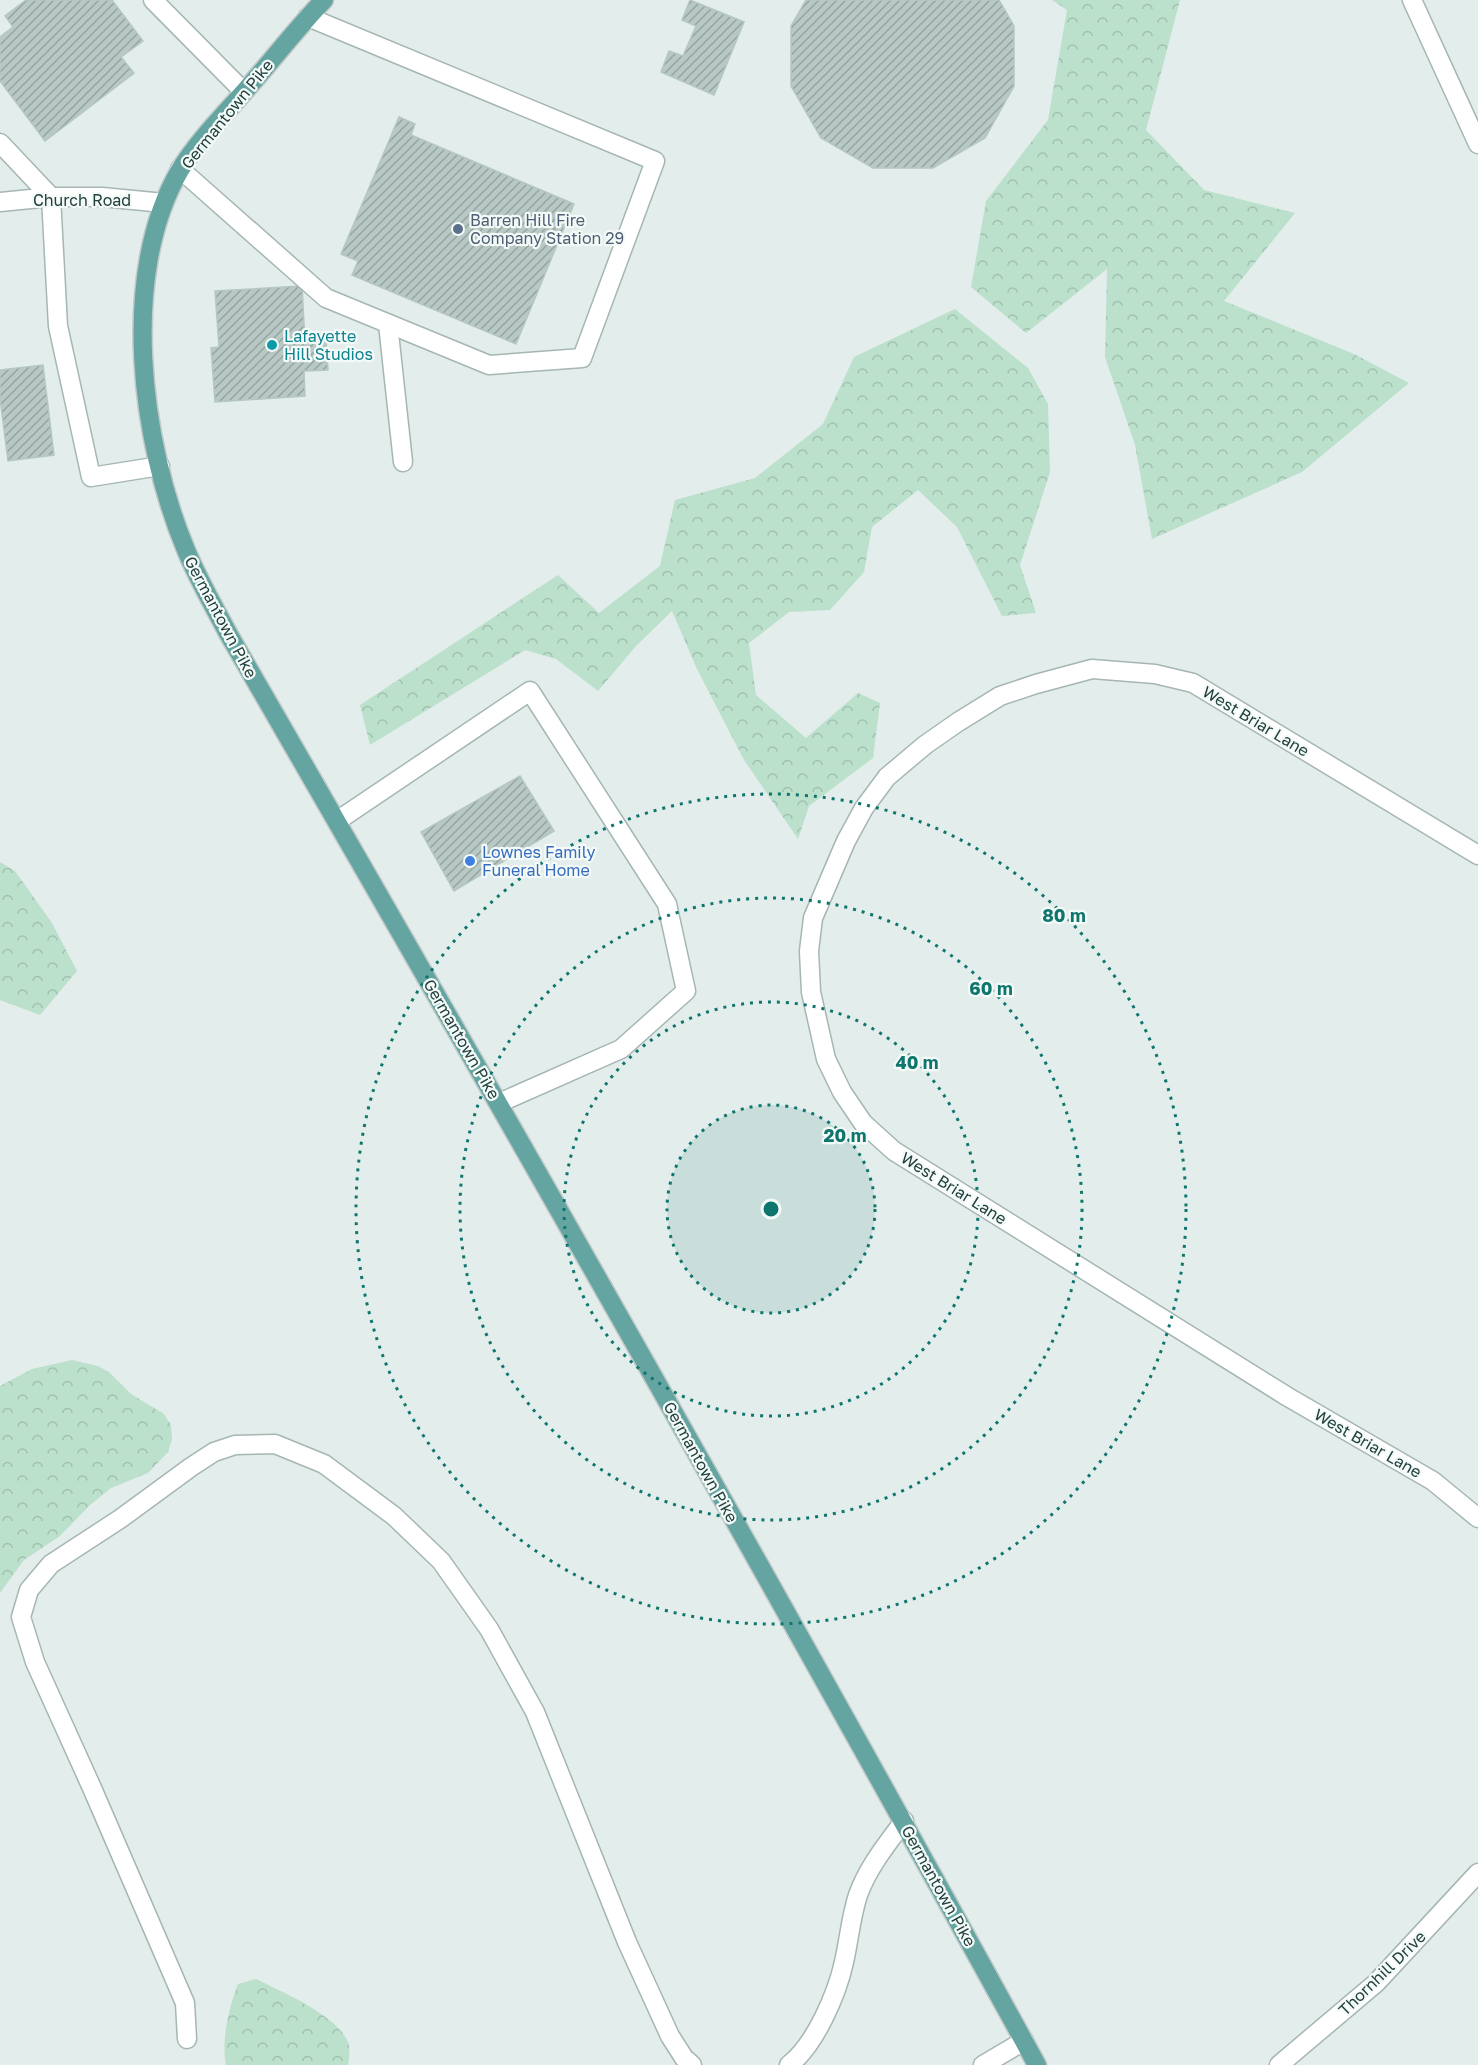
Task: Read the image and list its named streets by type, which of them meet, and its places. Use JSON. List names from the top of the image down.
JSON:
{
  "streets": {
    "main road": ["Germantown Pike"],
    "street": ["Church Road", "West Briar Lane", "Thornhill Drive"]
  },
  "crossings": [
    ["Germantown Pike", "Church Road"]
  ],
  "places": ["Barren Hill Fire Company Station 29", "Lafayette Hill Studios", "Lownes Family Funeral Home"],
  "rings": [
    "80 m",
    "60 m",
    "40 m",
    "20 m"
  ]
}
